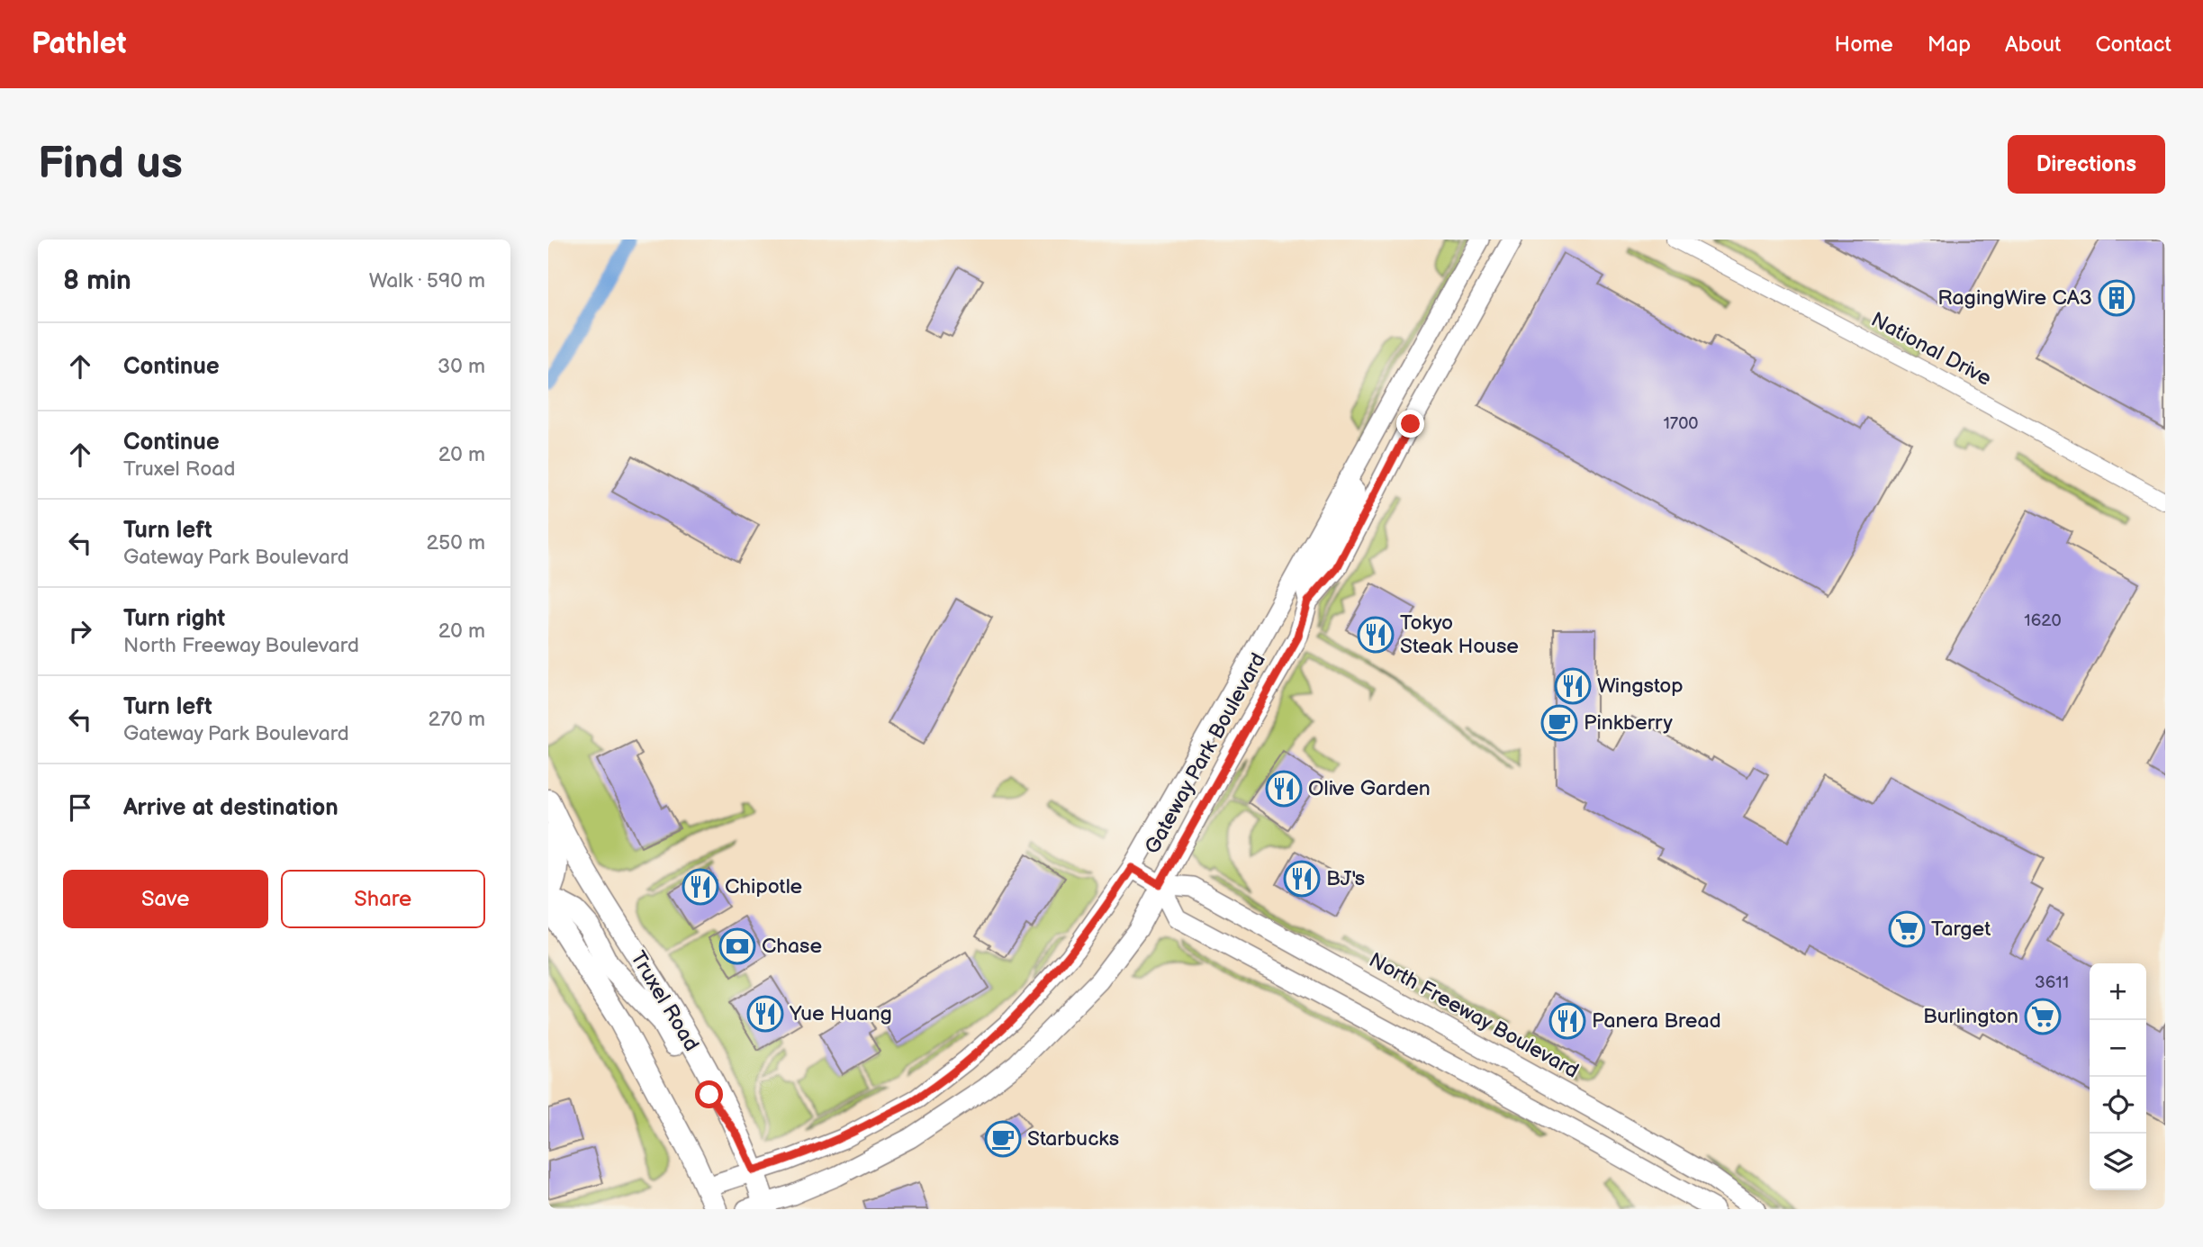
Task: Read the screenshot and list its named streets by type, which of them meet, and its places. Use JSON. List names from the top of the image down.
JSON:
{
  "streets": {
    "main road": ["Truxel Road"],
    "street": ["National Drive", "Gateway Park Boulevard", "North Freeway Boulevard"]
  },
  "crossings": [
    ["Gateway Park Boulevard", "Truxel Road"],
    ["Gateway Park Boulevard", "North Freeway Boulevard"]
  ],
  "places": {
    "building": ["RagingWire CA3"],
    "restaurant": [
      "Tokyo Steak House",
      "Wingstop",
      "Olive Garden",
      "BJ's",
      "Chipotle",
      "Yue Huang",
      "Panera Bread"
    ],
    "cafe": ["Pinkberry", "Starbucks"],
    "supermarket": ["Target", "Burlington"],
    "bank": ["Chase"]
  },
  "house_numbers": ["1700", "1620", "3611"],
  "page": {
    "header": "Pathlet",
    "nav": [
      "Home",
      "Map",
      "About",
      "Contact"
    ],
    "buttons": [
      "Directions",
      ["Save", "Share"]
    ],
    "title": "Find us",
    "heading": ["8 min", "Walk · 590 m"],
    "list": [
      ["Continue", "30 m"],
      ["Continue", "Truxel Road", "20 m"],
      ["Turn left", "Gateway Park Boulevard", "250 m"],
      ["Turn right", "North Freeway Boulevard", "20 m"],
      ["Turn left", "Gateway Park Boulevard", "270 m"],
      "Arrive at destination"
    ],
    "map_buttons": ["+", "−"]
  }
}
